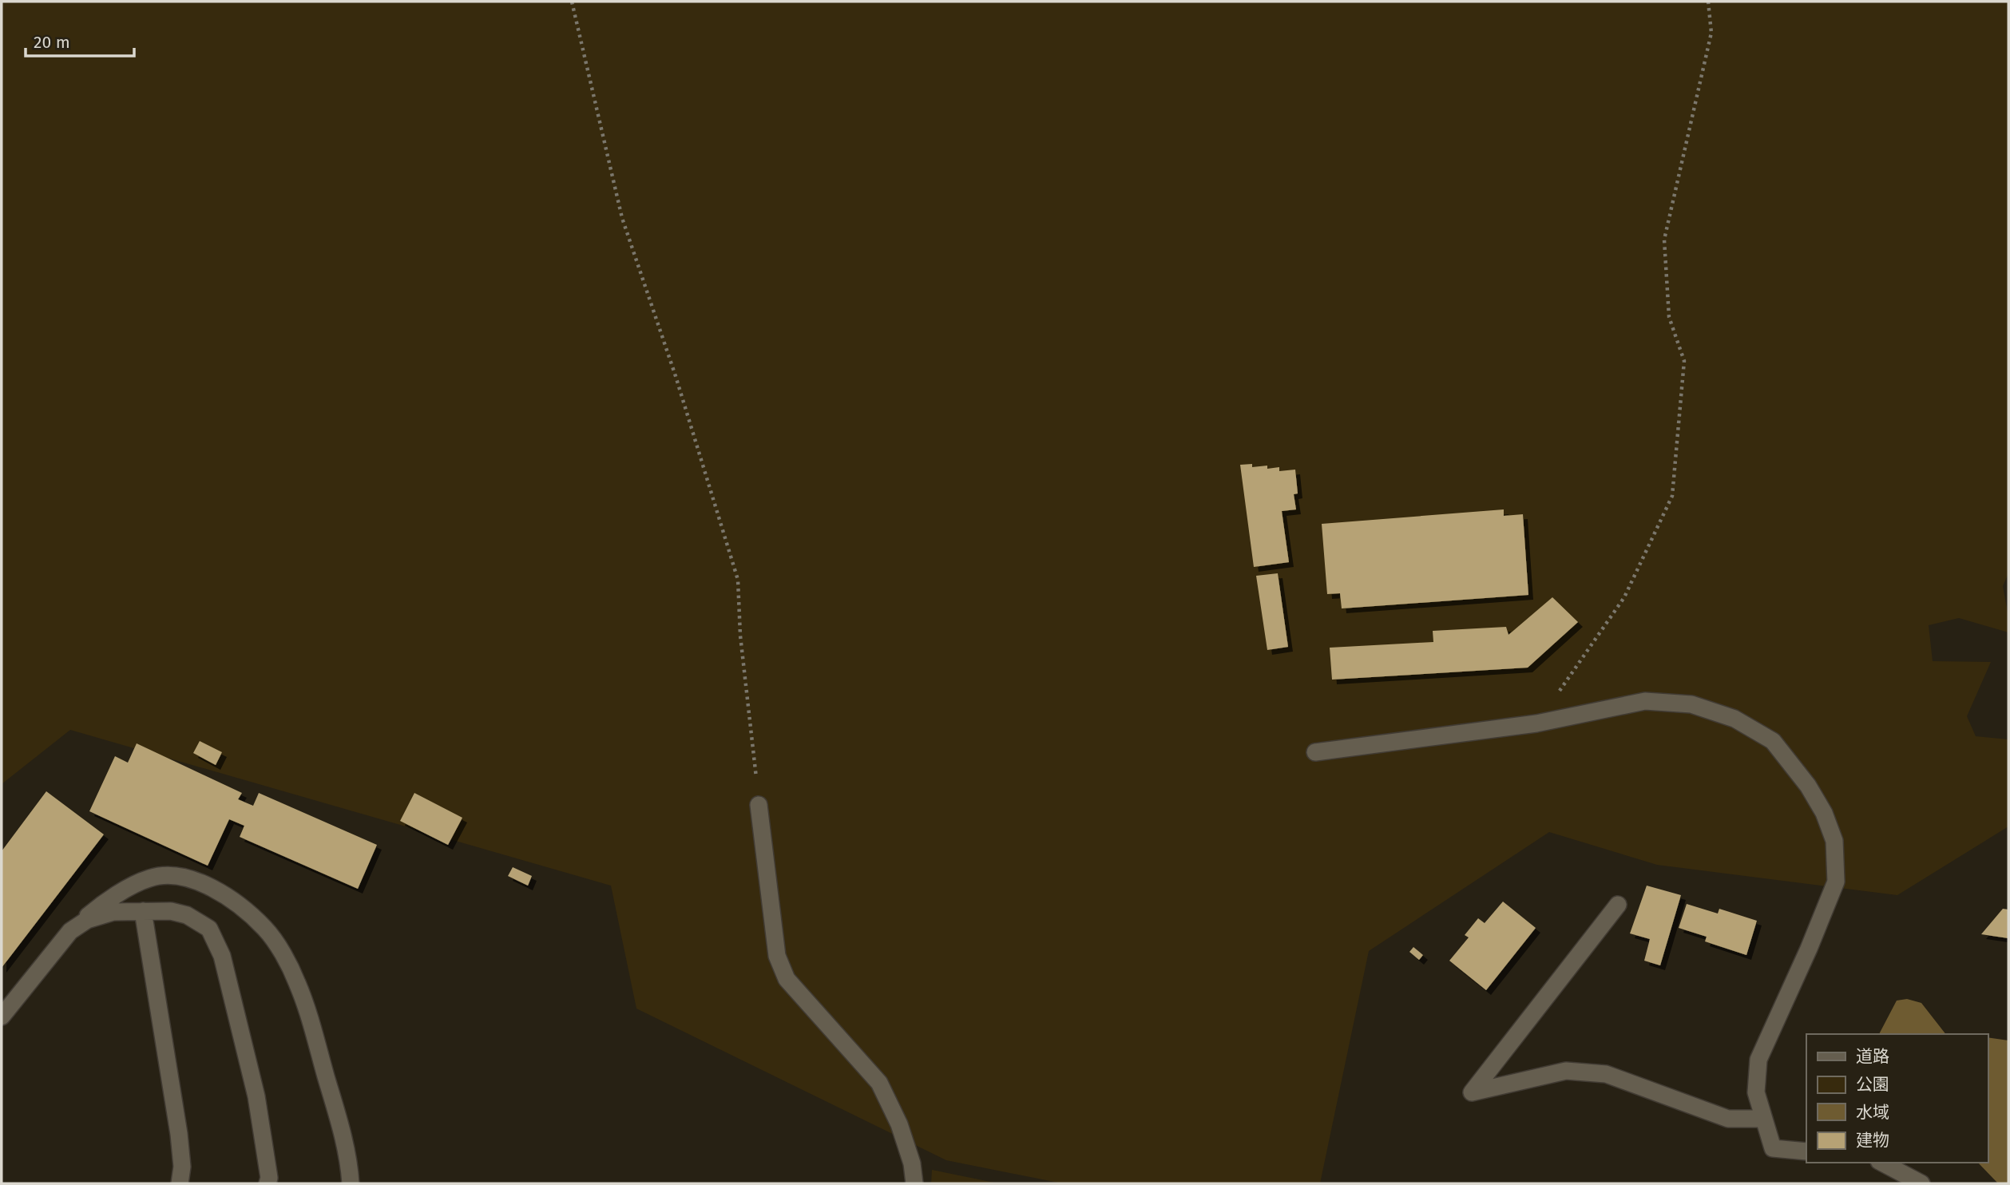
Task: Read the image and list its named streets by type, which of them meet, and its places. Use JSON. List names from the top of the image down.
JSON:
{
  "legend": [
    "道路",
    "公園",
    "水域",
    "建物"
  ],
  "scale_bar": "20 m"
}
